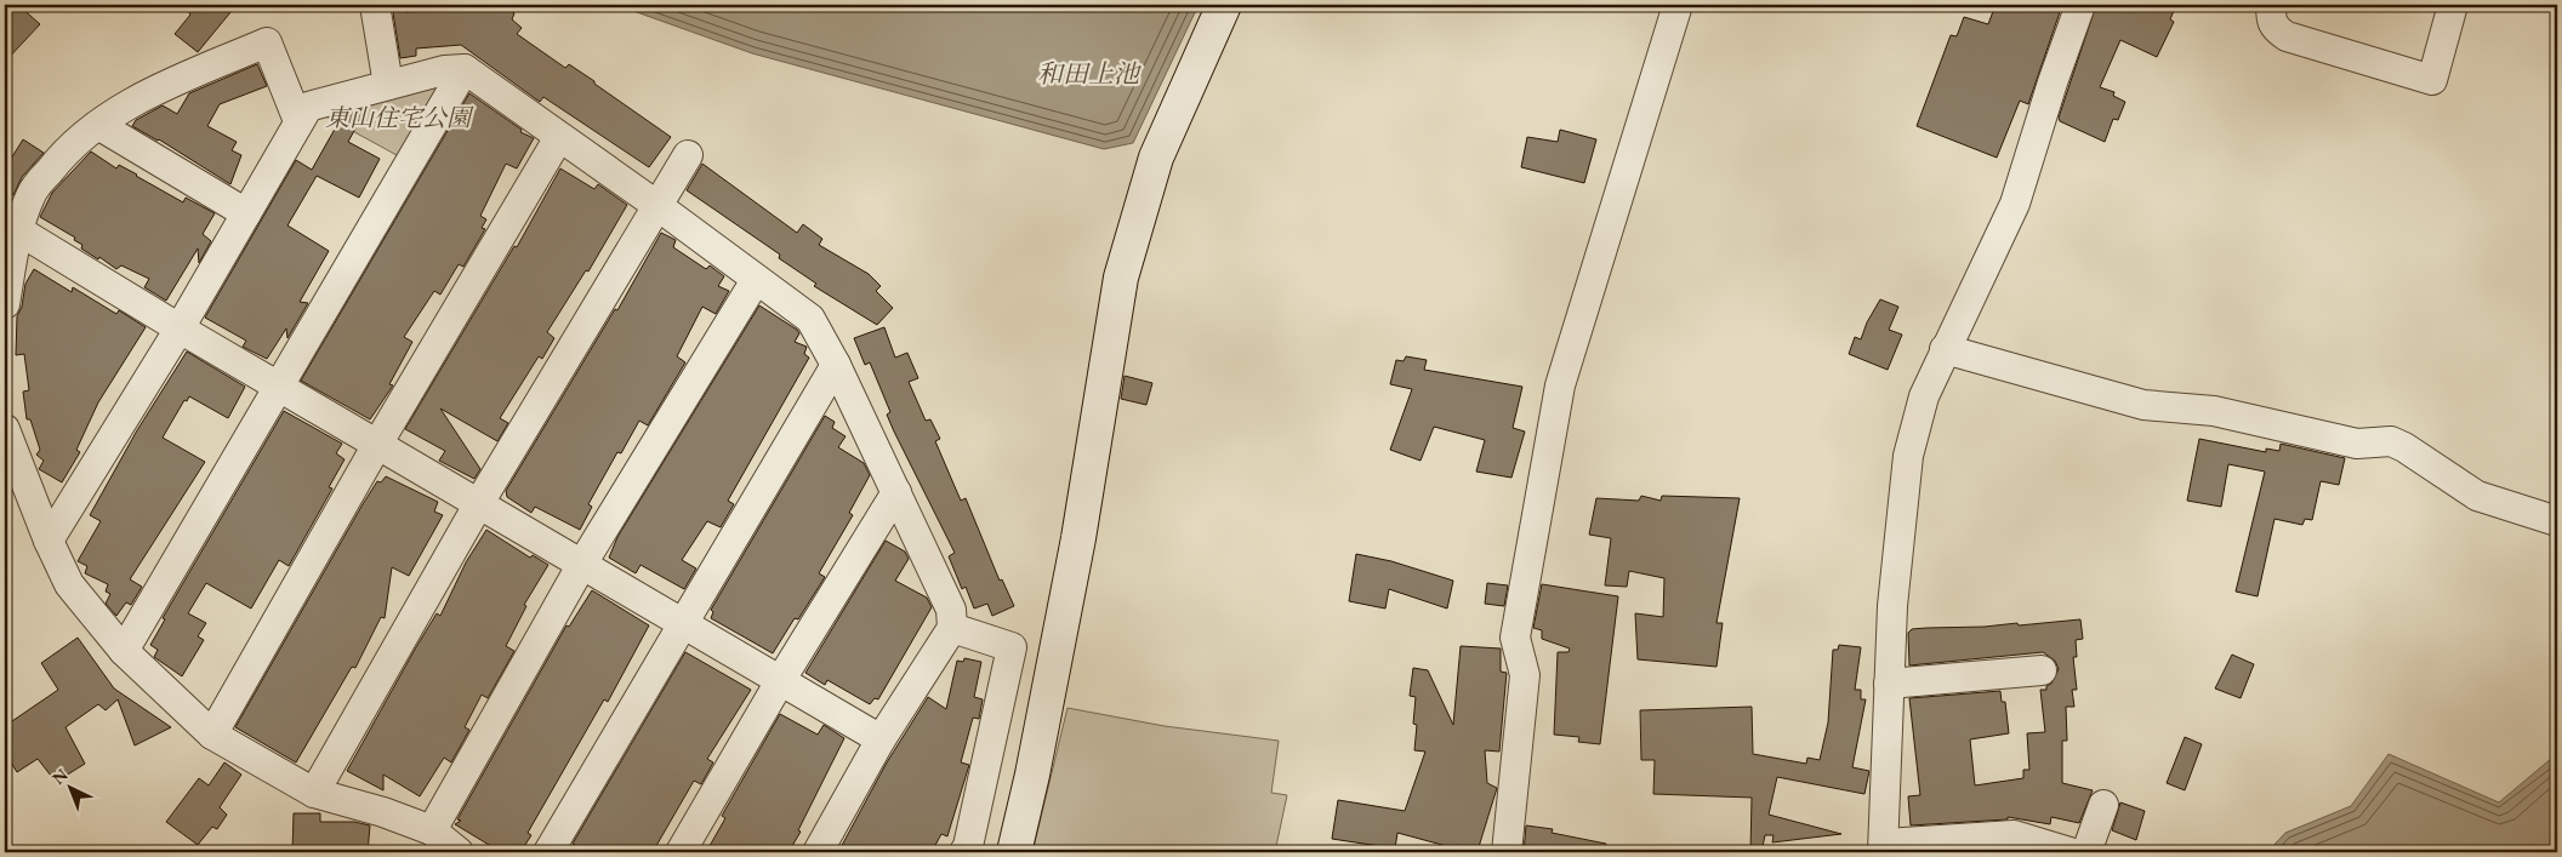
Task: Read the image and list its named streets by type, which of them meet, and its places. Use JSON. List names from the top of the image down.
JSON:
{
  "water": ["和田上池"],
  "parks": ["東山住宅公園"],
  "north": "top left"
}
